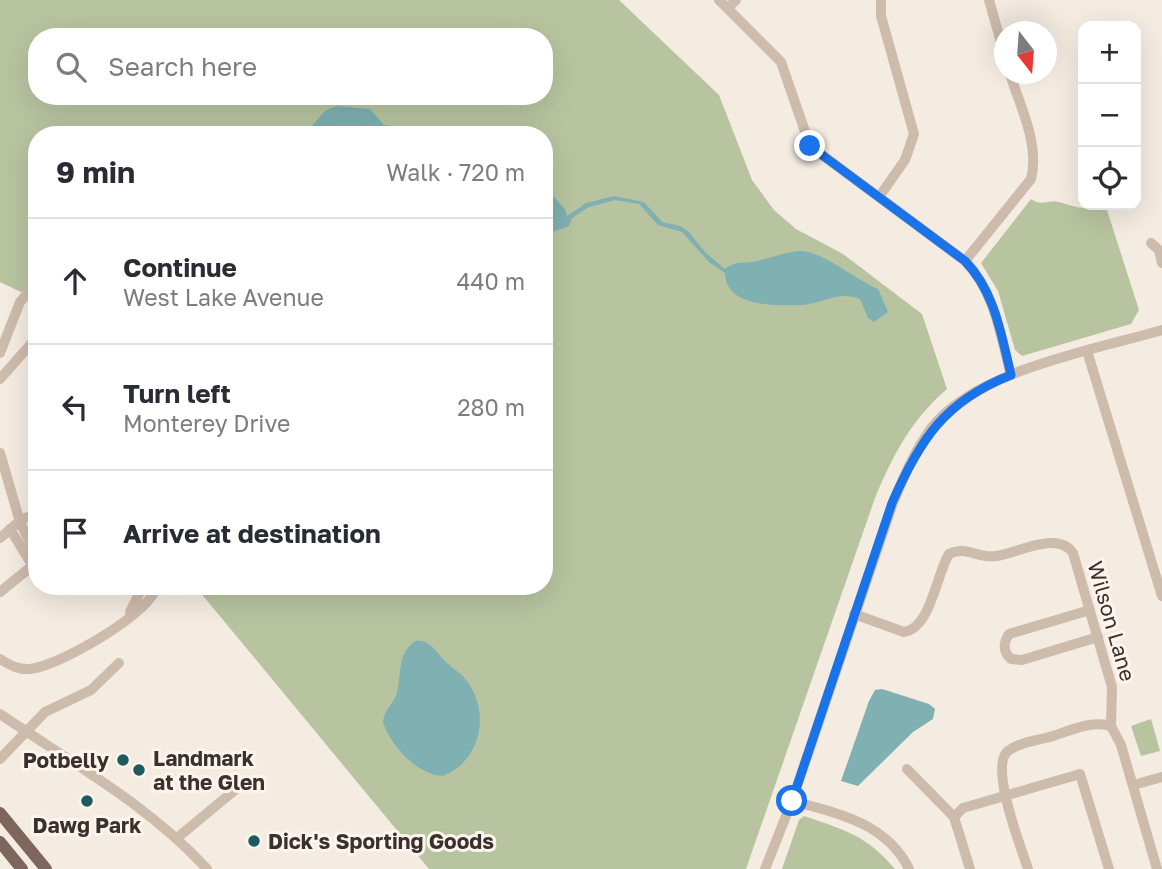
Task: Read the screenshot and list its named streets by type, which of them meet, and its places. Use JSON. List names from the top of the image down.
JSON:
{
  "streets": {
    "street": ["Wilson Lane"]
  },
  "places": [
    "Potbelly",
    "Landmark at the Glen",
    "Dawg Park",
    "Dick's Sporting Goods"
  ],
  "north": "bottom",
  "page": {
    "map_buttons": ["+", "−"],
    "search": "Search here",
    "heading": ["9 min", "Walk · 720 m"],
    "list": [
      ["Continue", "West Lake Avenue", "440 m"],
      ["Turn left", "Monterey Drive", "280 m"],
      "Arrive at destination"
    ]
  }
}
